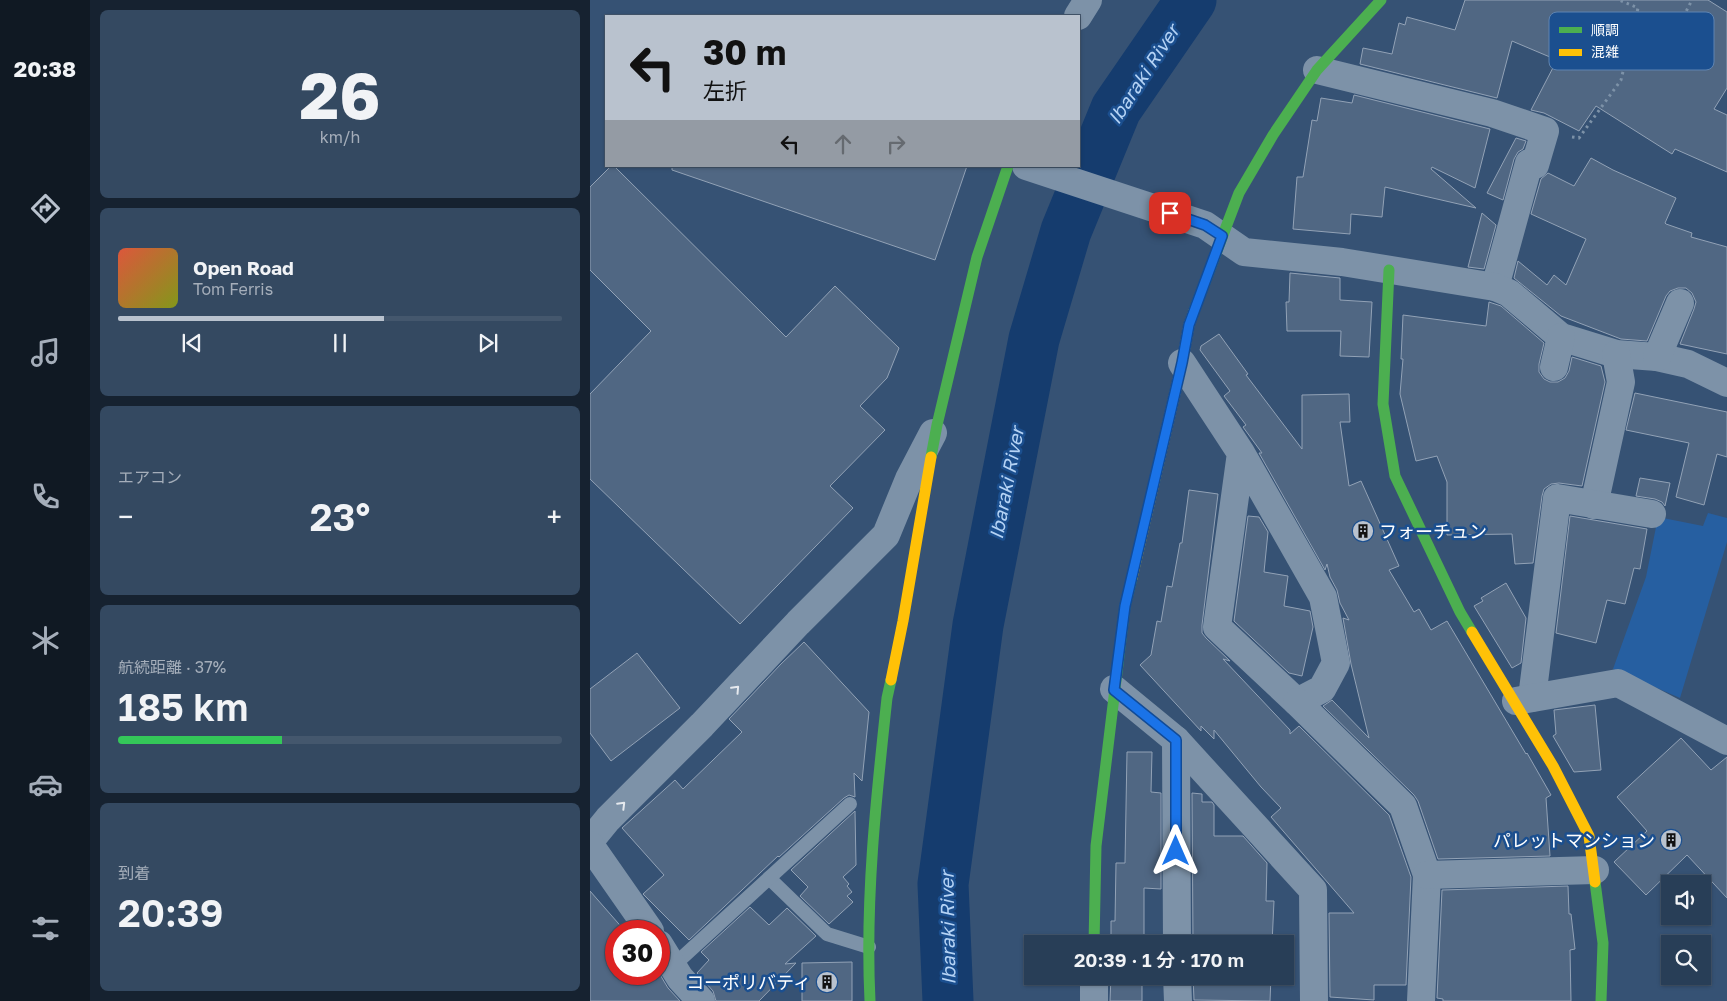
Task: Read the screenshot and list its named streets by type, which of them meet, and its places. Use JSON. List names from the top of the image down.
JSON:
{
  "water": ["Ibaraki River"],
  "places": {
    "building": ["フォーチュン", "パレットマンション", "コーポリバティ"]
  },
  "legend": ["順調", "混雑"],
  "page": {
    "tabs": "20:38",
    "tile": [
      ["26", "km/h"],
      "エアコン",
      ["航続距離 · 37%", "185 km"],
      ["到着", "20:39"]
    ],
    "turn": ["30 m", "左折"],
    "song": ["Open Road", "Tom Ferris"],
    "heat": ["−", "23°", "+"],
    "limit": "30",
    "trip": "20:39 · 1 分 · 170 m"
  }
}
